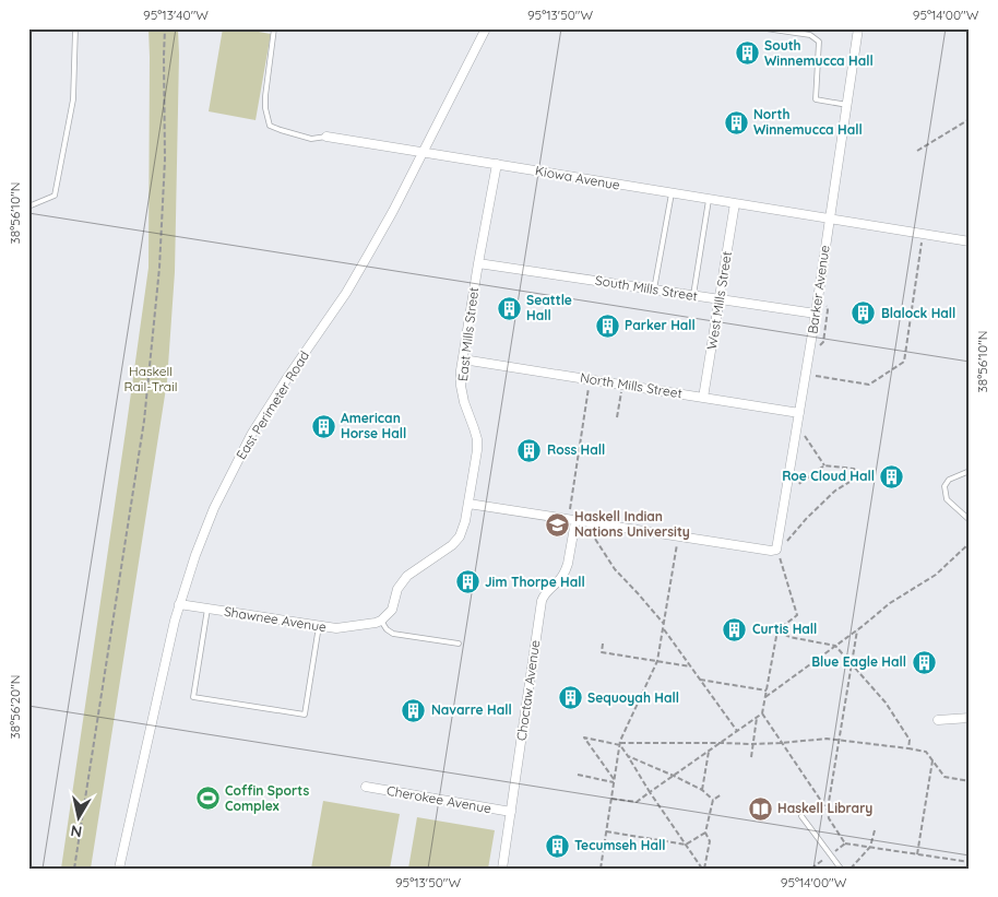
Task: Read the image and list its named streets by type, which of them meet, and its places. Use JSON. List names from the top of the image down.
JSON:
{
  "streets": {
    "street": [
      "Kiowa Avenue",
      "South Mills Street",
      "Barker Avenue",
      "West Mills Street",
      "East Mills Street",
      "North Mills Street",
      "East Perimeter Road",
      "Shawnee Avenue",
      "Choctaw Avenue",
      "Cherokee Avenue"
    ]
  },
  "crossings": [
    ["Kiowa Avenue", "Barker Avenue"],
    ["Kiowa Avenue", "West Mills Street"],
    ["Kiowa Avenue", "East Mills Street"],
    ["Kiowa Avenue", "East Perimeter Road"],
    ["South Mills Street", "Barker Avenue"],
    ["South Mills Street", "West Mills Street"],
    ["South Mills Street", "East Mills Street"],
    ["Barker Avenue", "North Mills Street"],
    ["West Mills Street", "North Mills Street"],
    ["East Mills Street", "North Mills Street"],
    ["East Perimeter Road", "Shawnee Avenue"],
    ["Choctaw Avenue", "Cherokee Avenue"]
  ],
  "parks": ["Haskell Rail-Trail"],
  "places": {
    "building": [
      "South Winnemucca Hall",
      "North Winnemucca Hall",
      "Seattle Hall",
      "Blalock Hall",
      "Parker Hall",
      "American Horse Hall",
      "Ross Hall",
      "Roe Cloud Hall",
      "Jim Thorpe Hall",
      "Curtis Hall",
      "Blue Eagle Hall",
      "Sequoyah Hall",
      "Navarre Hall",
      "Tecumseh Hall"
    ],
    "school or university": ["Haskell Indian Nations University"],
    "sports": ["Coffin Sports Complex"],
    "library": ["Haskell Library"]
  },
  "north": "bottom",
  "coordinates": [
    "95°13'40\"W",
    "95°13'50\"W",
    "95°14'00\"W",
    "38°56'10\"N",
    "38°56'20\"N"
  ]
}
